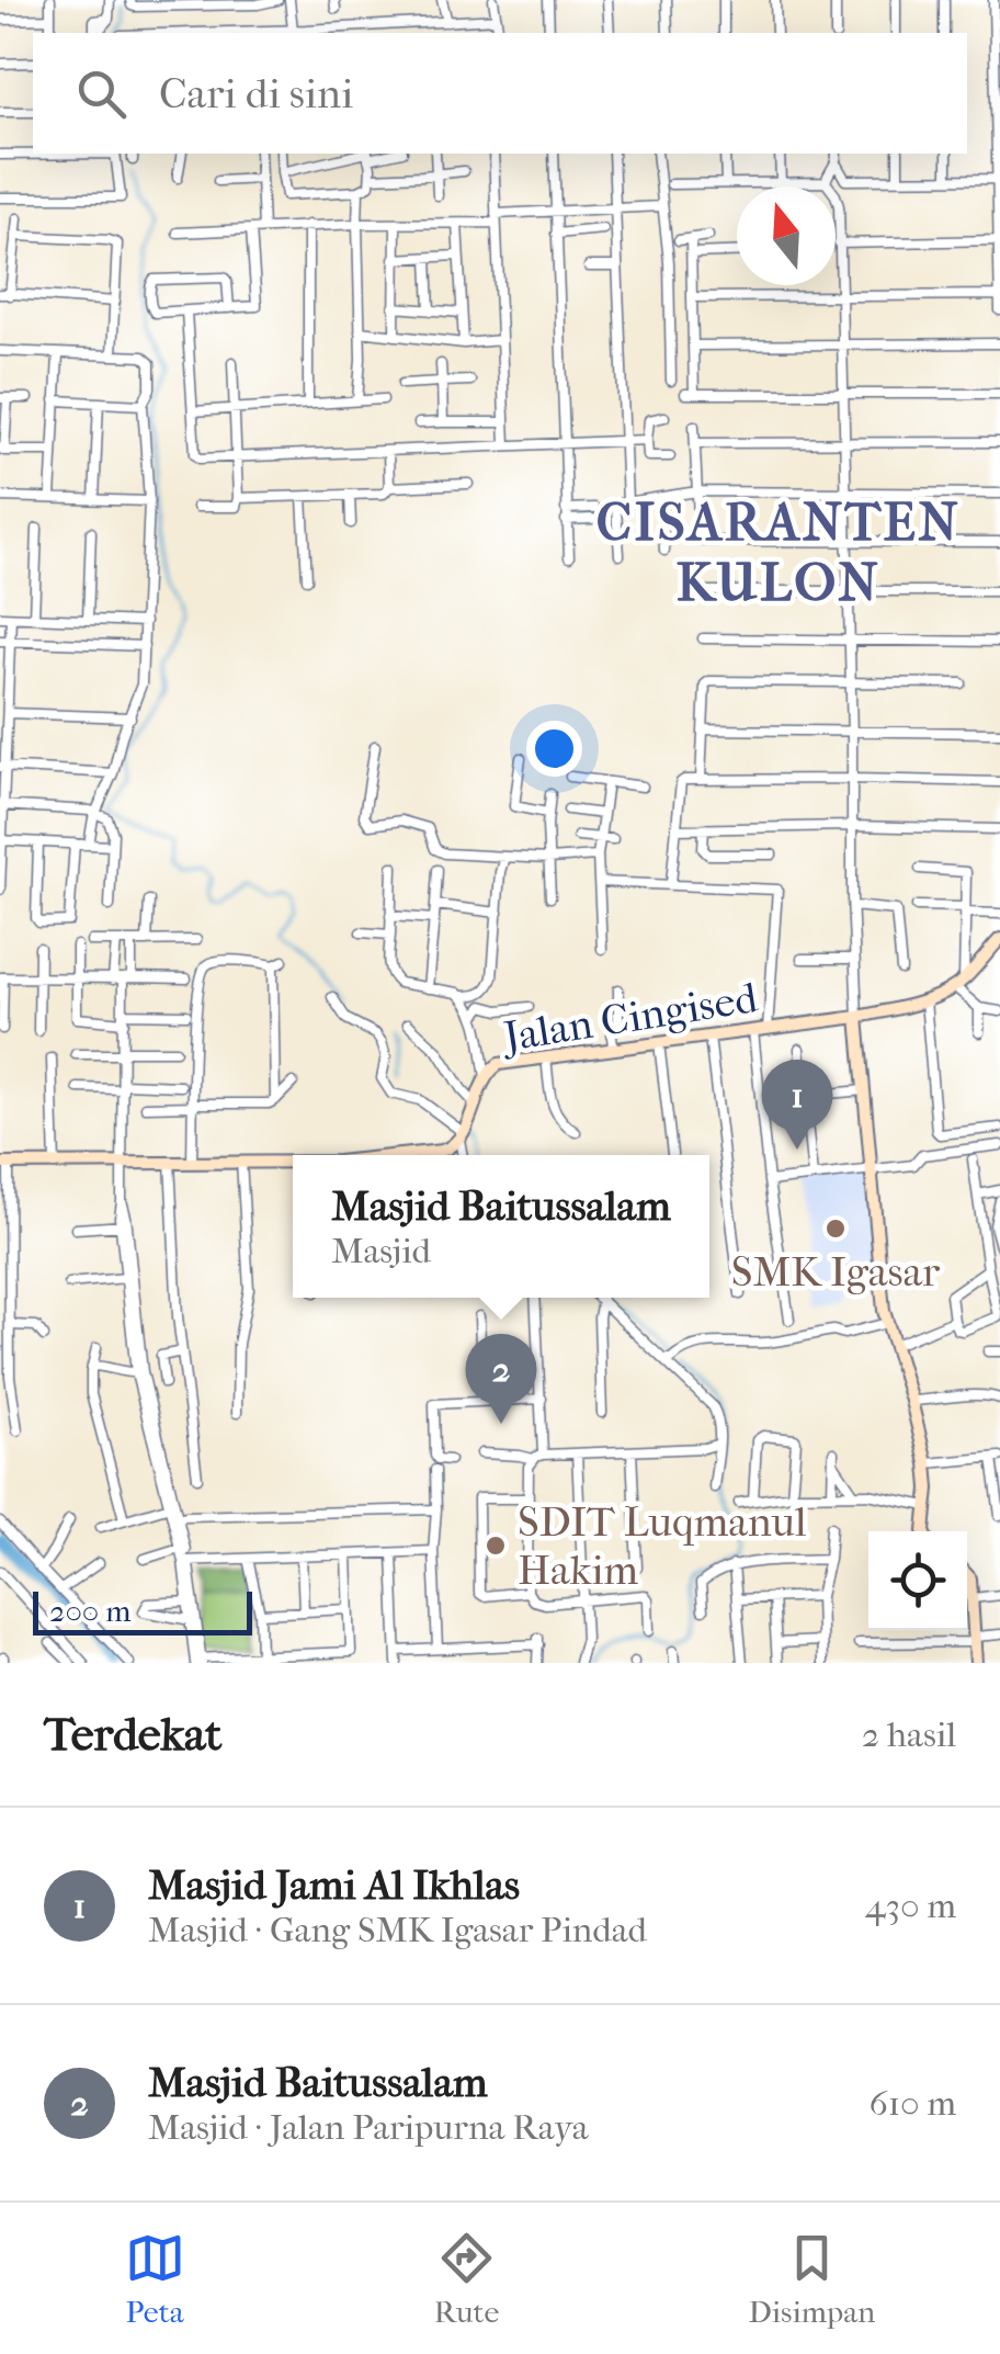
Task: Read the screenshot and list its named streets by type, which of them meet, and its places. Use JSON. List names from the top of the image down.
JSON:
{
  "streets": {
    "main road": ["Jalan Cingised"]
  },
  "districts": ["CISARANTEN KULON"],
  "places": ["SMK Igasar", "SDIT Luqmanul Hakim"],
  "scale_bar": "200 m",
  "north": "top",
  "page": {
    "search": "Cari di sini",
    "pins": ["1", "2"],
    "popup": ["Masjid Baitussalam", "Masjid"],
    "scale": "200 m",
    "heading": ["Terdekat", "2 hasil"],
    "list": [
      {
        "mark": "1",
        "name": "Masjid Jami Al Ikhlas",
        "note": "Masjid · Gang SMK Igasar Pindad",
        "value": "430 m"
      },
      {
        "mark": "2",
        "name": "Masjid Baitussalam",
        "note": "Masjid · Jalan Paripurna Raya",
        "value": "610 m"
      }
    ],
    "nav": ["Peta", "Rute", "Disimpan"]
  }
}
